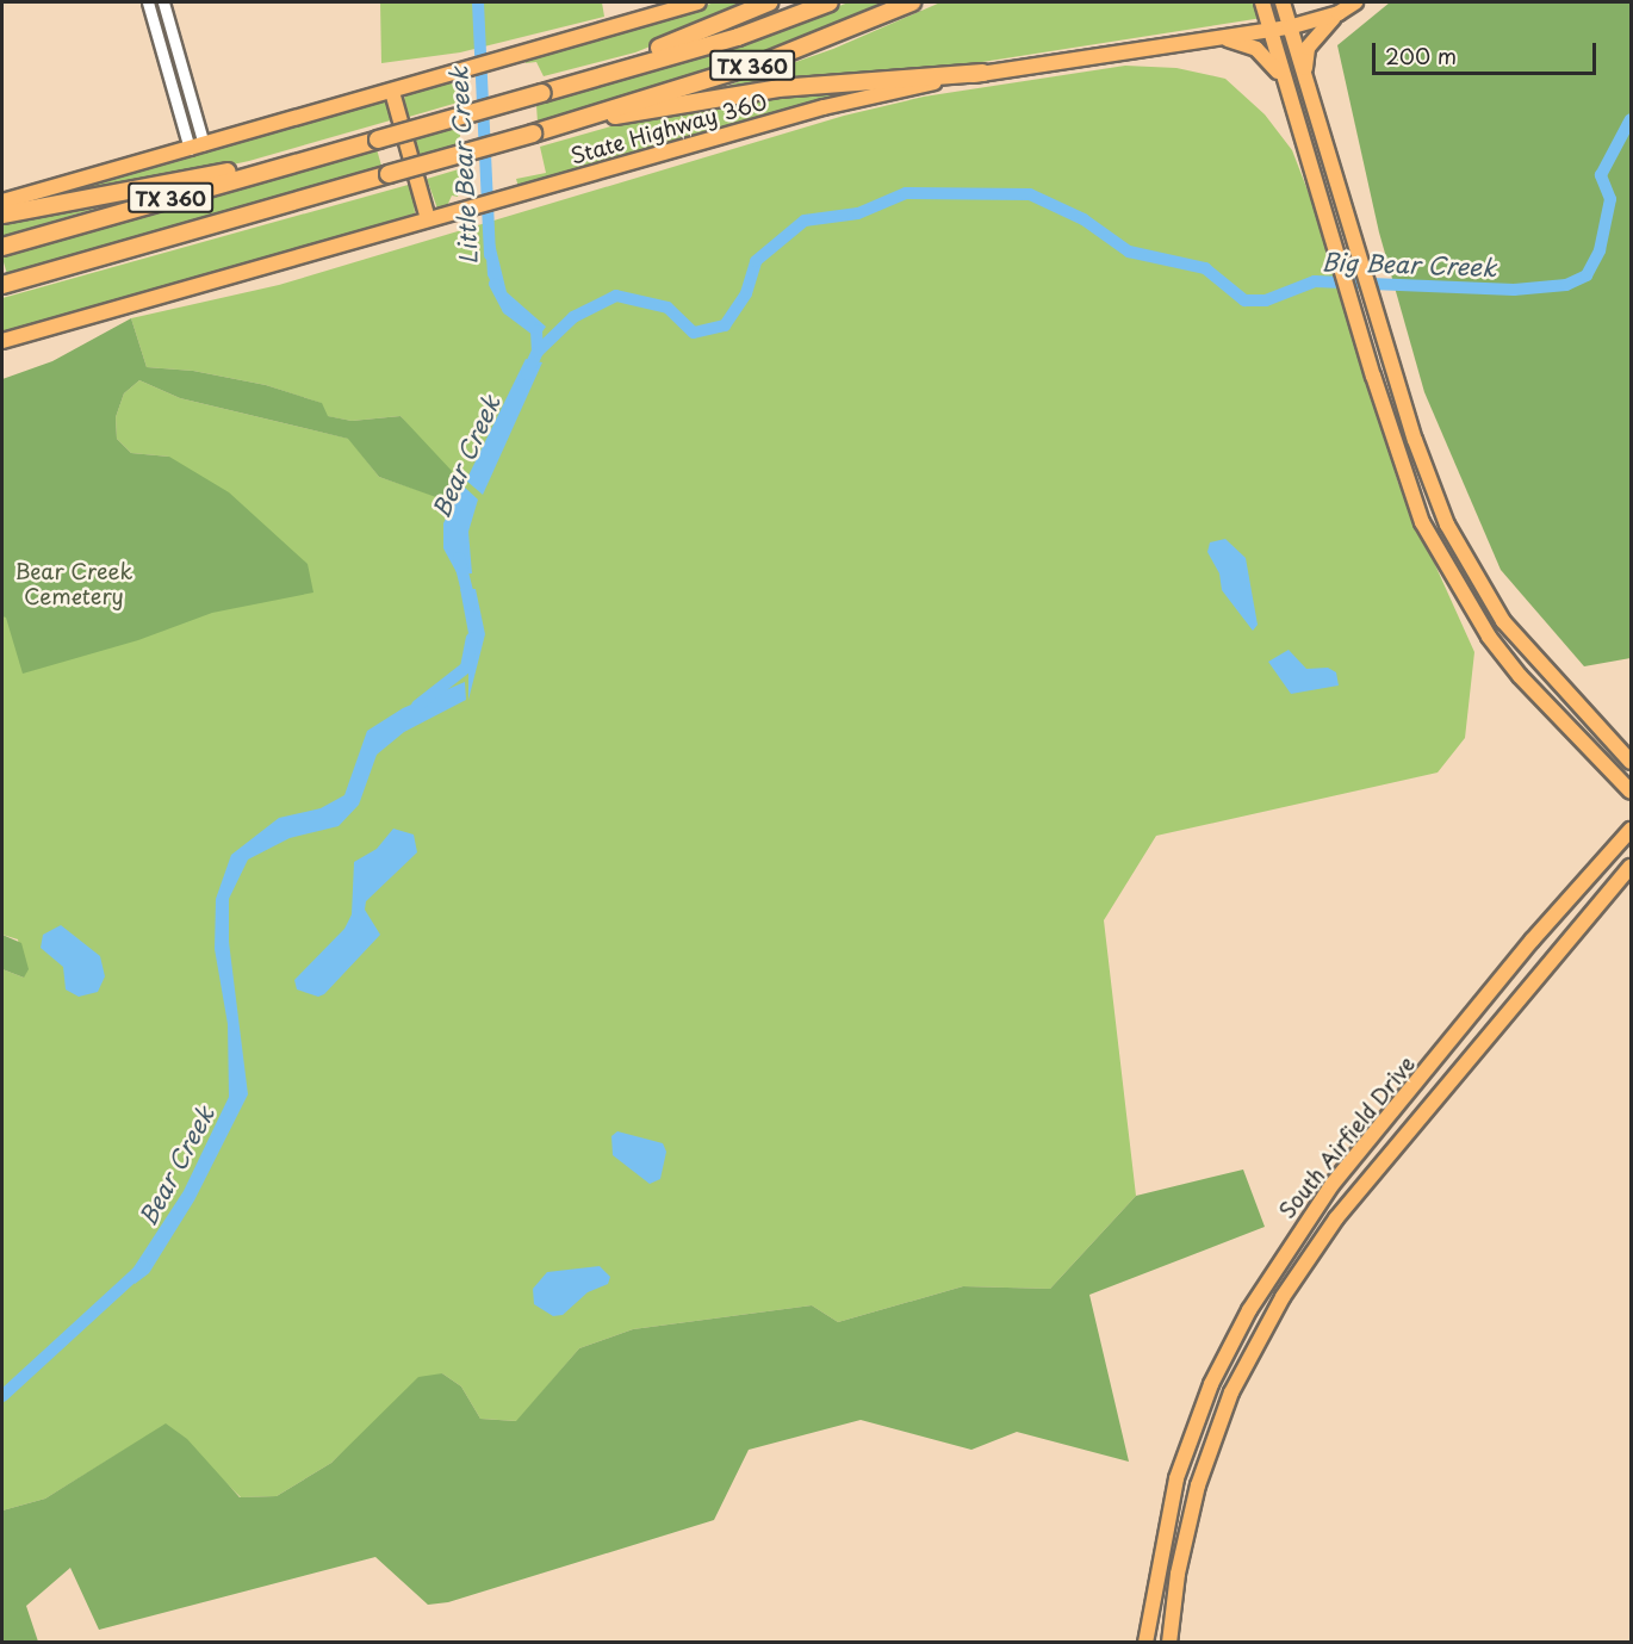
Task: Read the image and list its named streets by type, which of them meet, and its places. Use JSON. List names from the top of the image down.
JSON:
{
  "streets": {
    "highway": ["TX 360"],
    "main road": ["State Highway 360", "South Airfield Drive"]
  },
  "water": ["Little Bear Creek", "Big Bear Creek", "Bear Creek"],
  "parks": ["Bear Creek Cemetery"],
  "scale_bar": "200 m"
}
